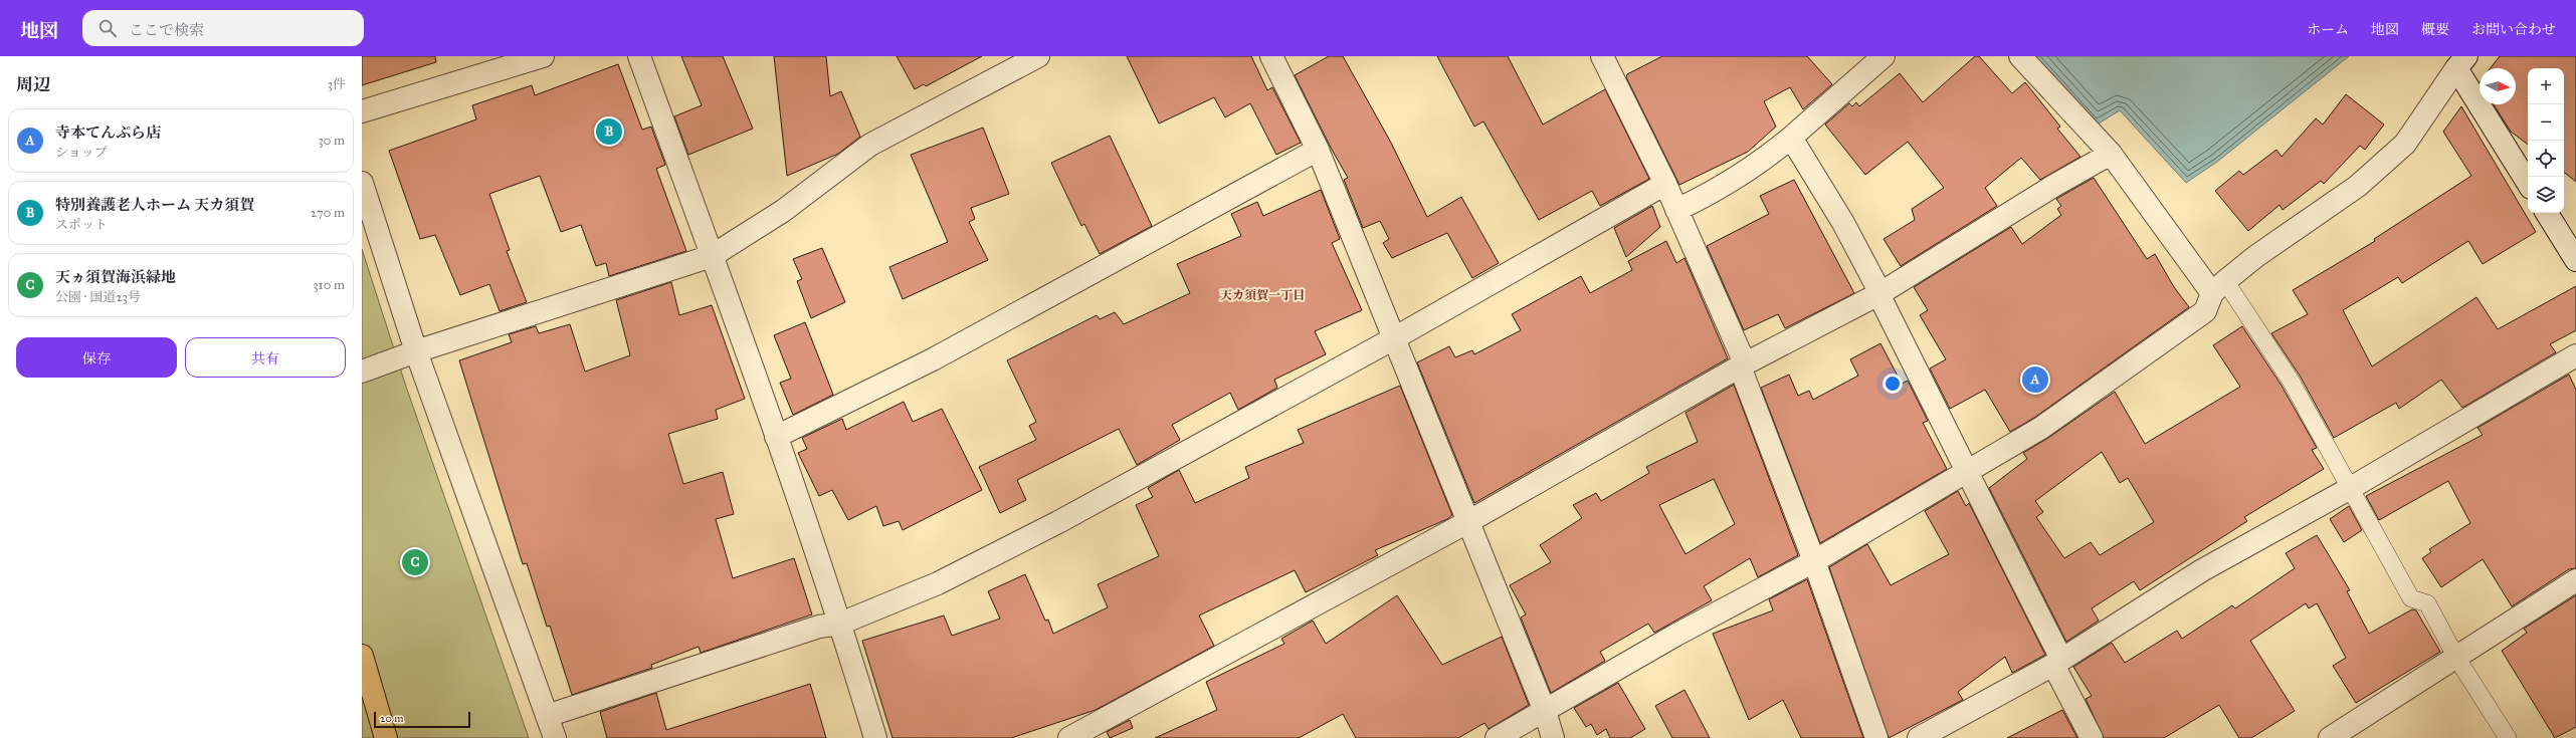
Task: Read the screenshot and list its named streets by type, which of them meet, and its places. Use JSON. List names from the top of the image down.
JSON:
{
  "districts": ["天カ須賀一丁目"],
  "scale_bar": "20 m",
  "north": "right",
  "page": {
    "header": "地図",
    "search": "ここで検索",
    "nav": [
      "ホーム",
      "地図",
      "概要",
      "お問い合わせ"
    ],
    "heading": ["周辺", "3件"],
    "map_buttons": ["+", "−"],
    "list": [
      {
        "mark": "A",
        "name": "寺本てんぷら店",
        "note": "ショップ",
        "value": "30 m"
      },
      {
        "mark": "B",
        "name": "特別養護老人ホーム 天カ須賀",
        "note": "スポット",
        "value": "270 m"
      },
      {
        "mark": "C",
        "name": "天ヵ須賀海浜緑地",
        "note": "公園 · 国道23号",
        "value": "310 m"
      }
    ],
    "pins": ["B", "A", "C"],
    "buttons": ["保存", "共有"],
    "scale": "20 m"
  }
}
